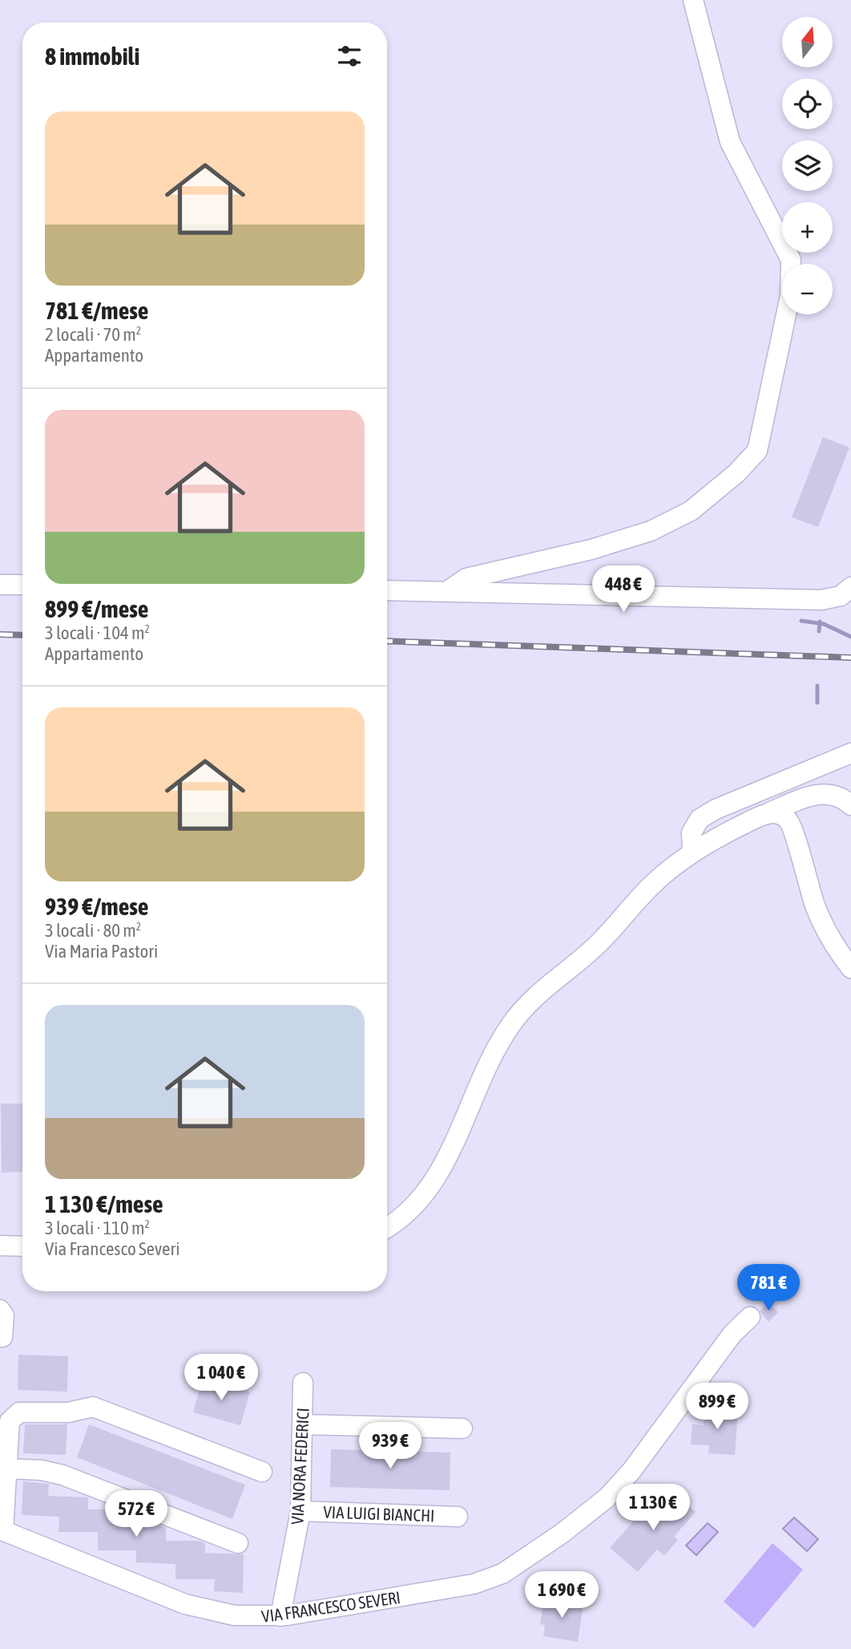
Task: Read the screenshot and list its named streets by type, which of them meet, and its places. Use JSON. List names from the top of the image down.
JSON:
{
  "streets": {
    "street": ["VIA NORA FEDERICI", "VIA LUIGI BIANCHI", "VIA FRANCESCO SEVERI"]
  },
  "crossings": [
    ["VIA NORA FEDERICI", "VIA LUIGI BIANCHI"],
    ["VIA NORA FEDERICI", "VIA FRANCESCO SEVERI"]
  ],
  "north": "top",
  "page": {
    "map_buttons": ["+", "−"],
    "heading": "8 immobili",
    "list": [
      {
        "name": "781 €/mese",
        "note": "2 locali · 70 m² · Appartamento"
      },
      {
        "name": "899 €/mese",
        "note": "3 locali · 104 m² · Appartamento"
      },
      {
        "name": "939 €/mese",
        "note": "3 locali · 80 m² · Via Maria Pastori"
      },
      {
        "name": "1 130 €/mese",
        "note": "3 locali · 110 m² · Via Francesco Severi"
      }
    ],
    "price": [
      "448 €",
      "781 €",
      "1 040 €",
      "899 €",
      "939 €",
      "1 130 €",
      "572 €",
      "1 690 €"
    ]
  }
}
